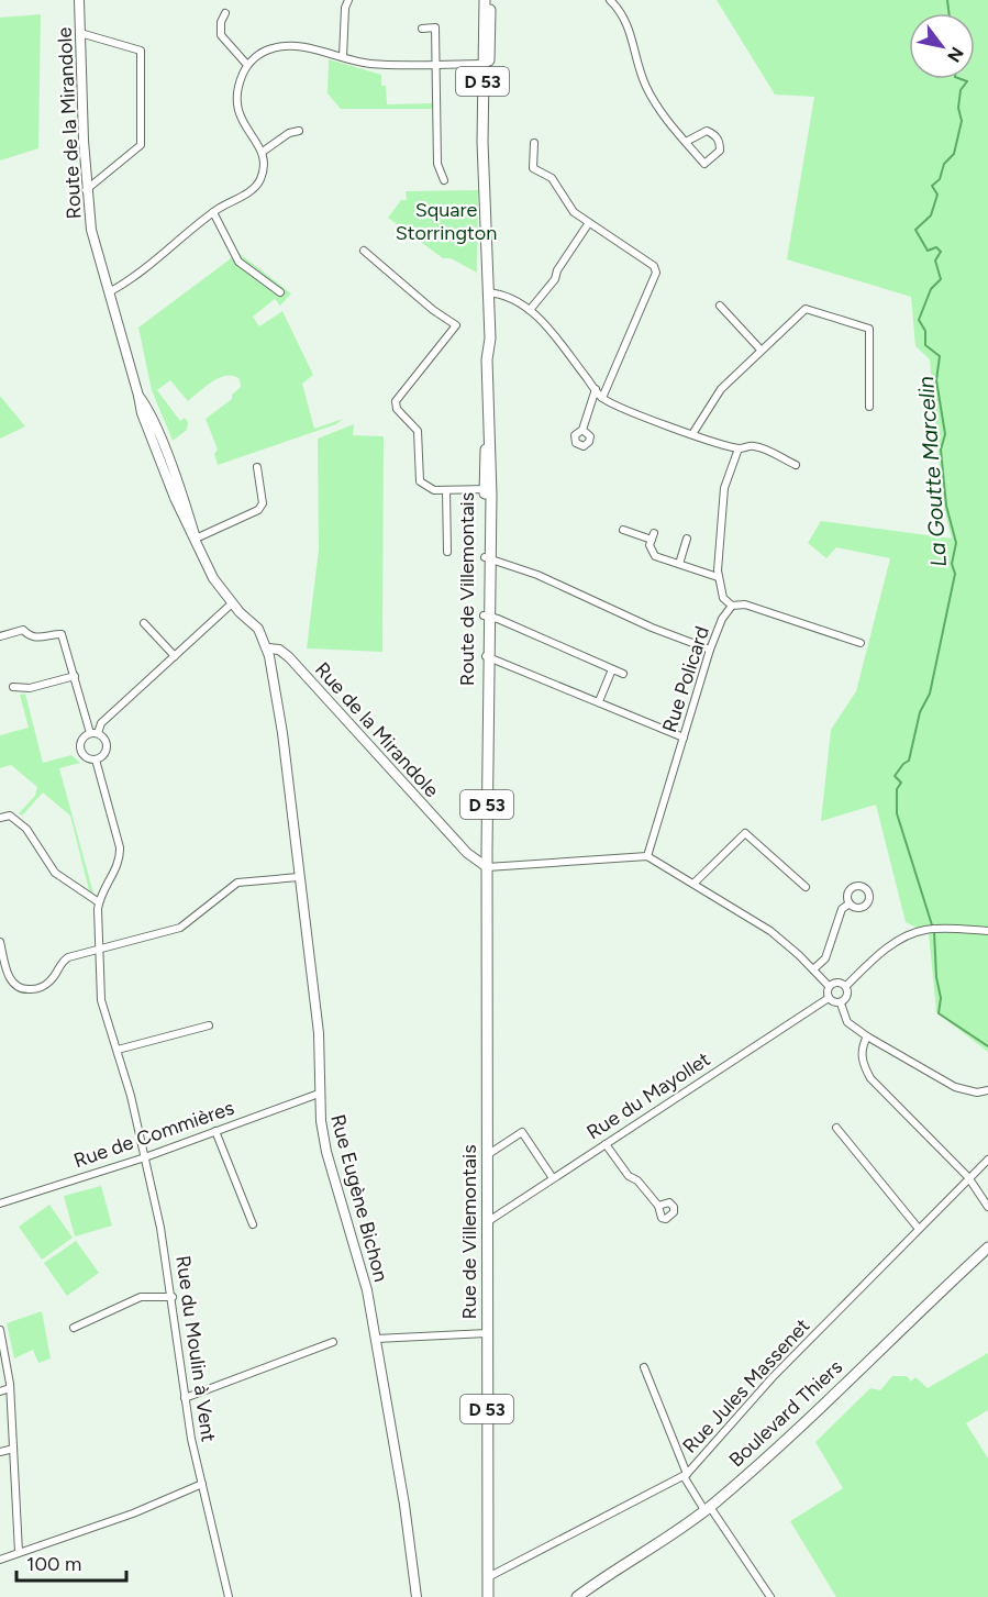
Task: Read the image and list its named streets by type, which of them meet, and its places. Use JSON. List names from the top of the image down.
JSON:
{
  "streets": {
    "main road": [
      "D 53",
      "Route de Villemontais",
      "Rue de Villemontais",
      "Boulevard Thiers"
    ],
    "street": [
      "Route de la Mirandole",
      "Rue Policard",
      "Rue de la Mirandole",
      "Rue du Mayollet",
      "Rue de Commières",
      "Rue Eugène Bichon",
      "Rue du Moulin à Vent",
      "Rue Jules Massenet"
    ]
  },
  "crossings": [
    ["Route de la Mirandole", "Rue de la Mirandole"],
    ["Route de la Mirandole", "Rue Eugène Bichon"],
    ["Route de Villemontais", "Rue de la Mirandole"],
    ["Route de Villemontais", "Rue de Villemontais"],
    ["Rue de la Mirandole", "Rue Eugène Bichon"],
    ["Rue de la Mirandole", "Rue de Villemontais"],
    ["Rue du Mayollet", "Rue de Villemontais"],
    ["Rue de Commières", "Rue Eugène Bichon"],
    ["Rue de Commières", "Rue du Moulin à Vent"],
    ["Rue de Villemontais", "Rue Jules Massenet"]
  ],
  "water": ["La Goutte Marcelin"],
  "parks": ["Square Storrington"],
  "scale_bar": "100 m",
  "north": "bottom right"
}
